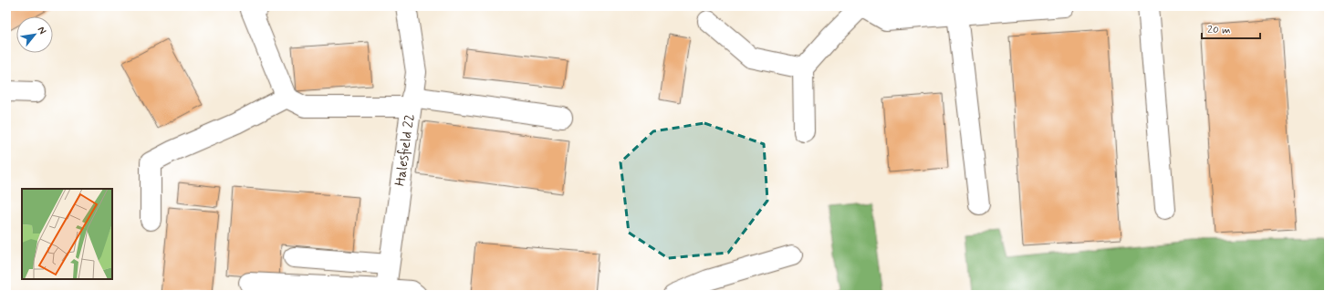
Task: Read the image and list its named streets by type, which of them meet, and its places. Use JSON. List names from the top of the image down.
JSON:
{
  "streets": {
    "street": ["Halesfield 22"]
  },
  "scale_bar": "20 m",
  "north": "top right"
}
